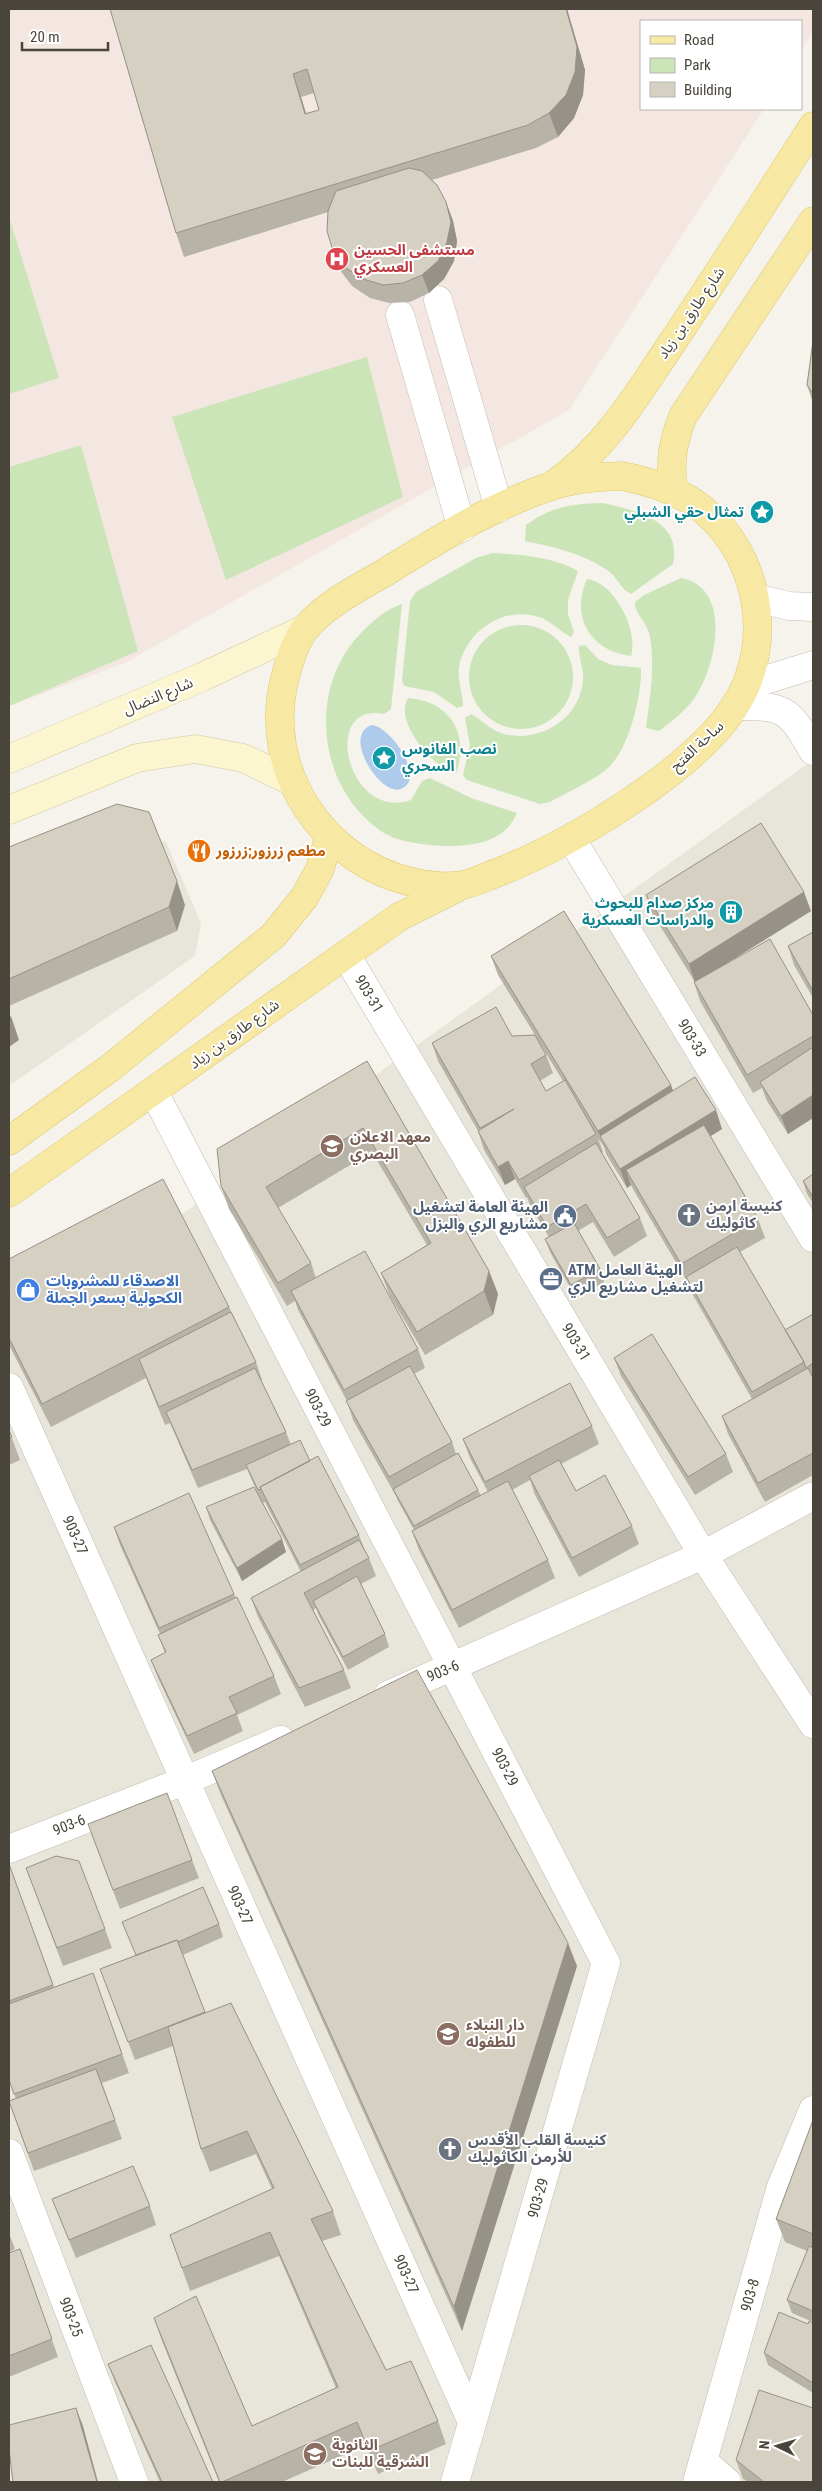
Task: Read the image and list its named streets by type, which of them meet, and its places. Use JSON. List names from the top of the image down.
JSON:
{
  "streets": {
    "main road": ["شارع طارق بن زياد", "شارع النضال", "ساحة الفتح"],
    "street": [
      "903-31",
      "903-33",
      "903-29",
      "903-27",
      "903-6",
      "903-8",
      "903-25"
    ]
  },
  "crossings": [
    ["شارع طارق بن زياد", "ساحة الفتح"],
    ["شارع طارق بن زياد", "903-31"],
    ["شارع طارق بن زياد", "903-29"],
    ["شارع النضال", "ساحة الفتح"],
    ["ساحة الفتح", "903-33"],
    ["903-31", "903-6"],
    ["903-29", "903-27"],
    ["903-29", "903-6"],
    ["903-27", "903-6"]
  ],
  "places": {
    "hospital": ["مستشفى الحسين العسكري"],
    "place": ["تمثال حقي الشبلي", "نصب الفانوس السحري"],
    "restaurant": ["مطعم زرزور;زرزور"],
    "building": ["مركز صدام للبحوث والدراسات العسكرية"],
    "school or university": ["معهد الاعلان البصري", "دار النبلاء للطفوله", "الثانوية الشرقية للبنات"],
    "church": ["كنيسة ارمن كاثوليك", "كنيسة القلب الأقدس للأرمن الكاثوليك"],
    "public building": ["الهيئة العامة لتشغيل مشاريع الري والبزل"],
    "office": ["ATM الهيئة العامل لتشغيل مشاريع الري"],
    "shop": ["الاصدقاء للمشروبات الكحولية بسعر الجملة"]
  },
  "legend": ["Road", "Park", "Building"],
  "scale_bar": "20 m",
  "north": "left"
}
